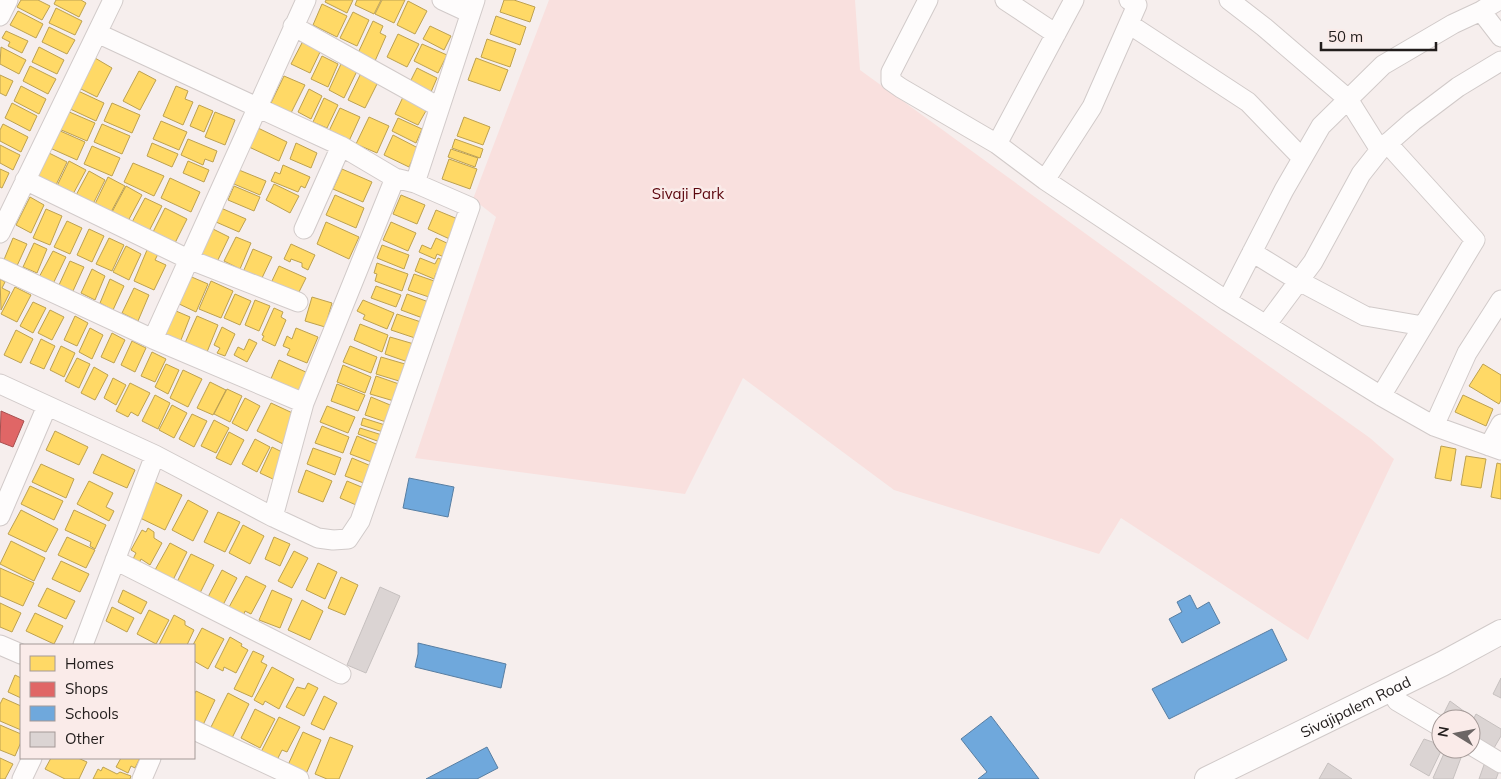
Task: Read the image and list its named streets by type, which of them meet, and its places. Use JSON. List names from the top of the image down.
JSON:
{
  "streets": {
    "main road": ["Sivajipalem Road"]
  },
  "parks": ["Sivaji Park"],
  "legend": [
    "Homes",
    "Shops",
    "Schools",
    "Other"
  ],
  "scale_bar": "50 m",
  "north": "left"
}
